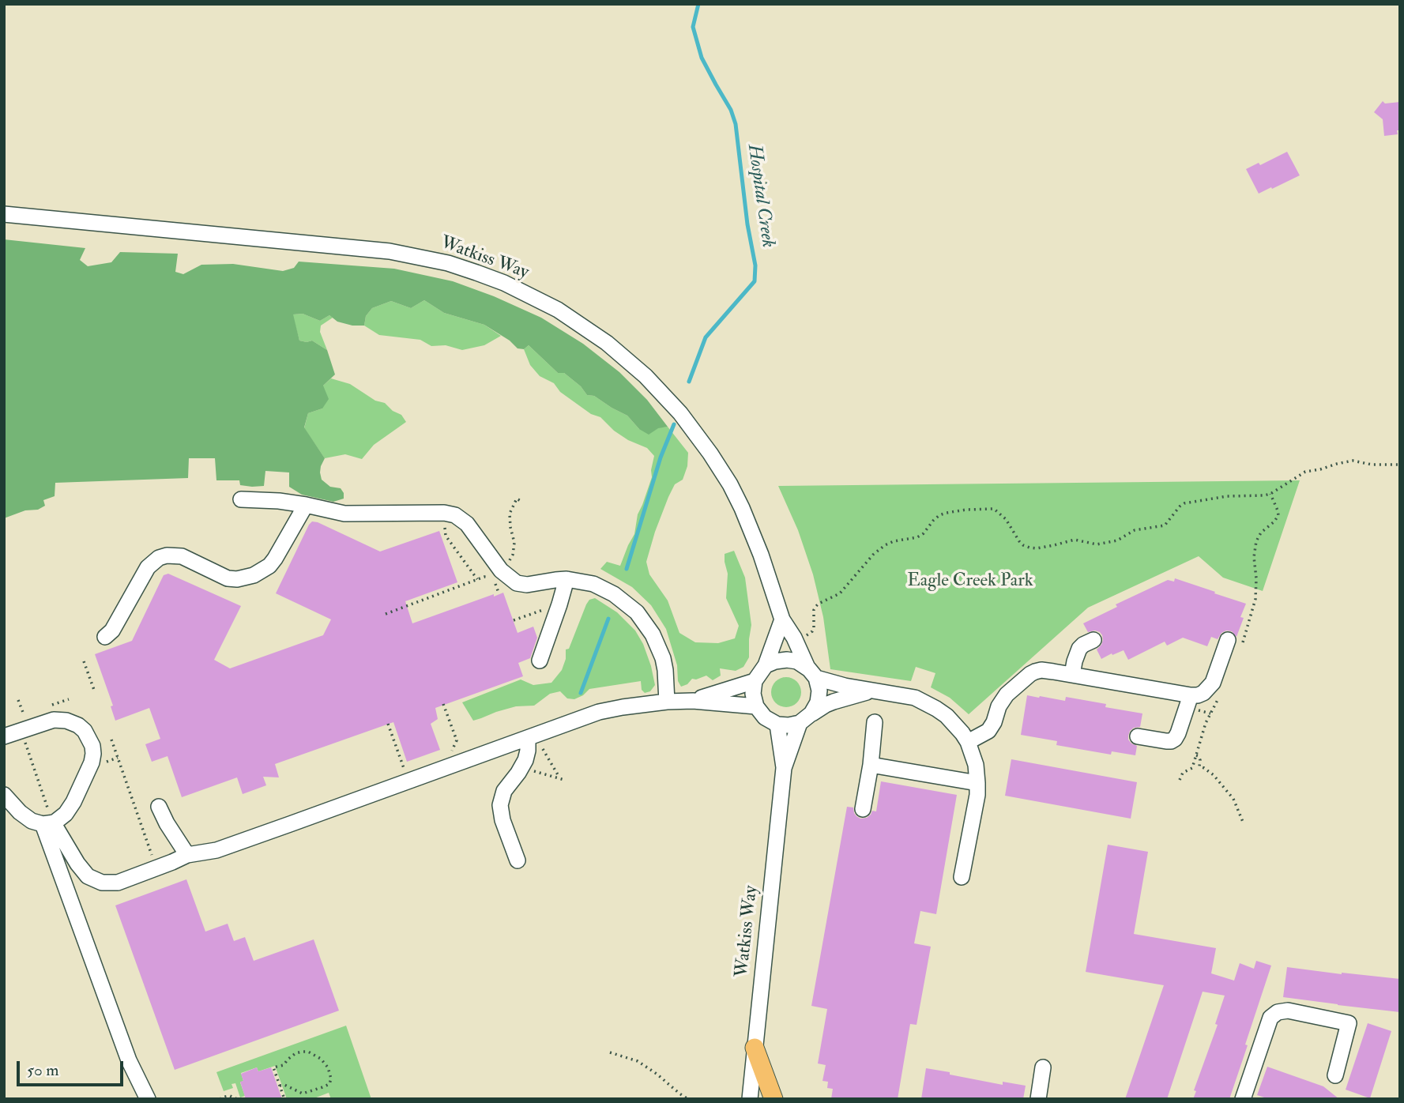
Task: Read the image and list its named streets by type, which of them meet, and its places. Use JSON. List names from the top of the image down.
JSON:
{
  "streets": {
    "street": ["Watkiss Way"]
  },
  "water": ["Hospital Creek"],
  "parks": ["Eagle Creek Park"],
  "scale_bar": "50 m"
}
